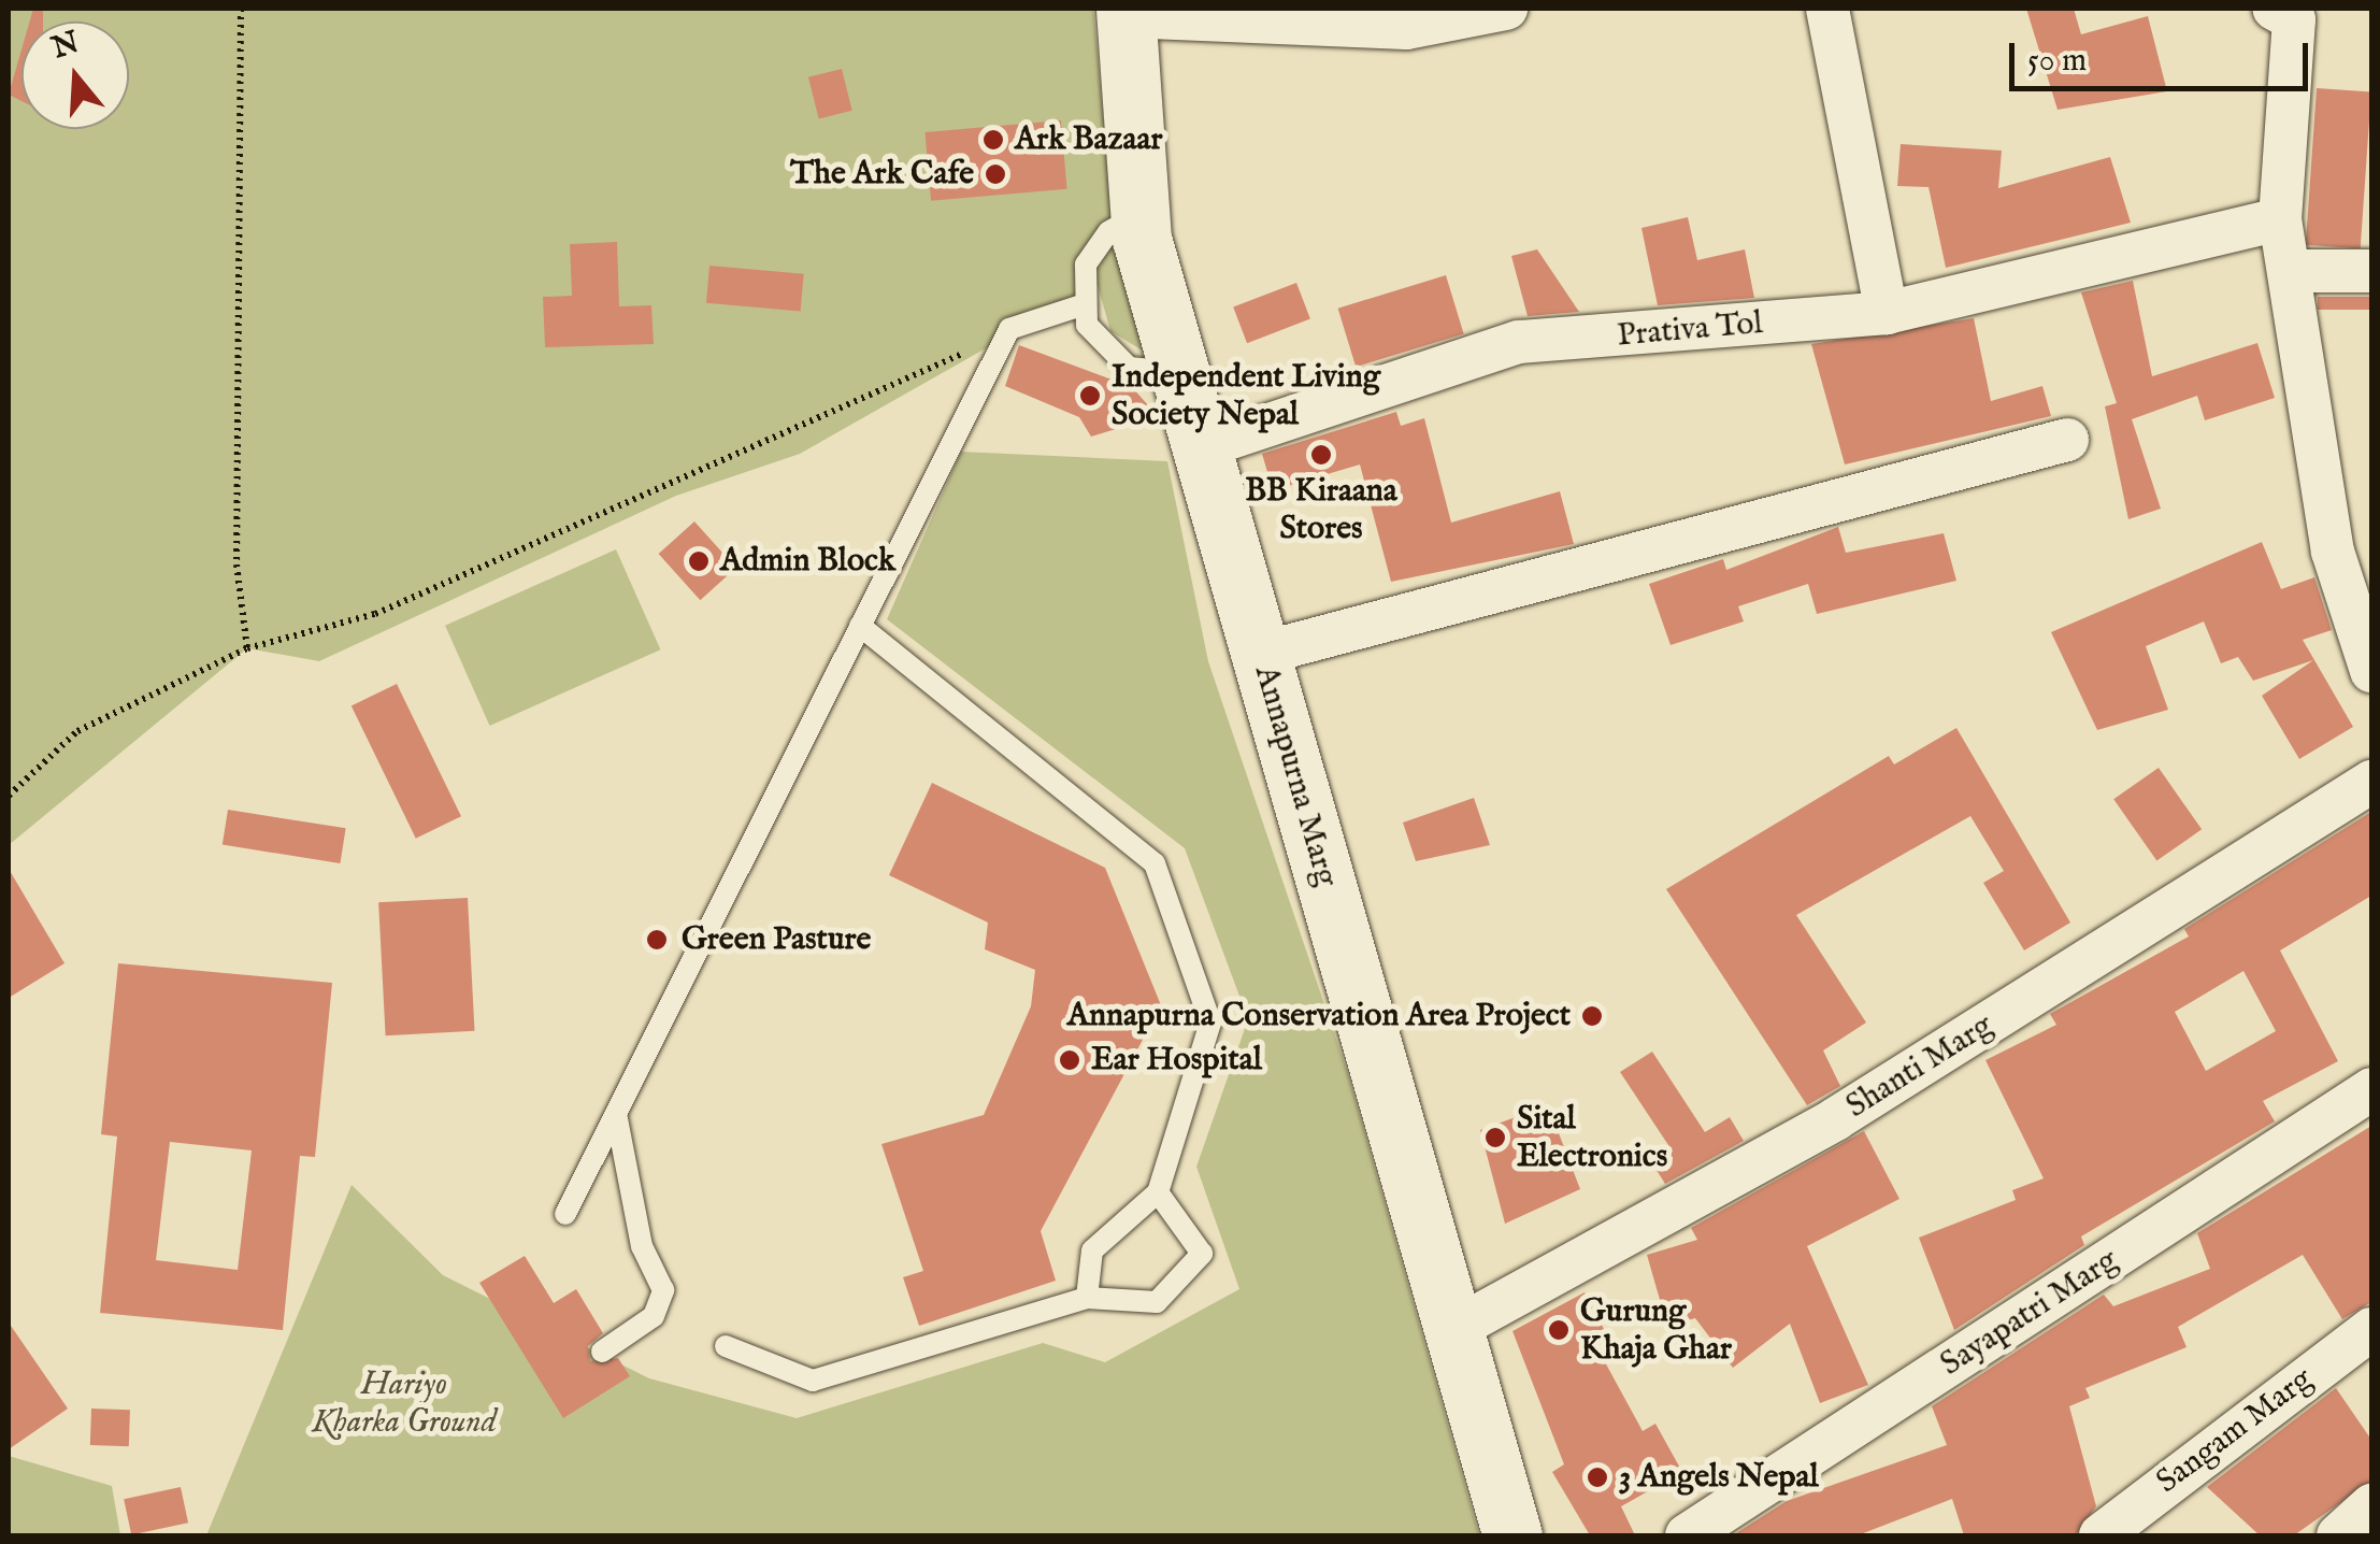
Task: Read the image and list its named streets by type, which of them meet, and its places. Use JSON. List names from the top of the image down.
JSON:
{
  "streets": {
    "main road": ["Annapurna Marg"],
    "street": [
      "Prativa Tol",
      "Shanti Marg",
      "Sayapatri Marg",
      "Sangam Marg"
    ]
  },
  "crossings": [
    ["Prativa Tol", "Annapurna Marg"],
    ["Annapurna Marg", "Shanti Marg"]
  ],
  "parks": ["Hariyo Kharka Ground"],
  "places": [
    "Ark Bazaar",
    "The Ark Cafe",
    "Independent Living Society Nepal",
    "BB Kiraana Stores",
    "Admin Block",
    "Green Pasture",
    "Annapurna Conservation Area Project",
    "Ear Hospital",
    "Sital Electronics",
    "Gurung Khaja Ghar",
    "3 Angels Nepal"
  ],
  "scale_bar": "50 m",
  "north": "top"
}
